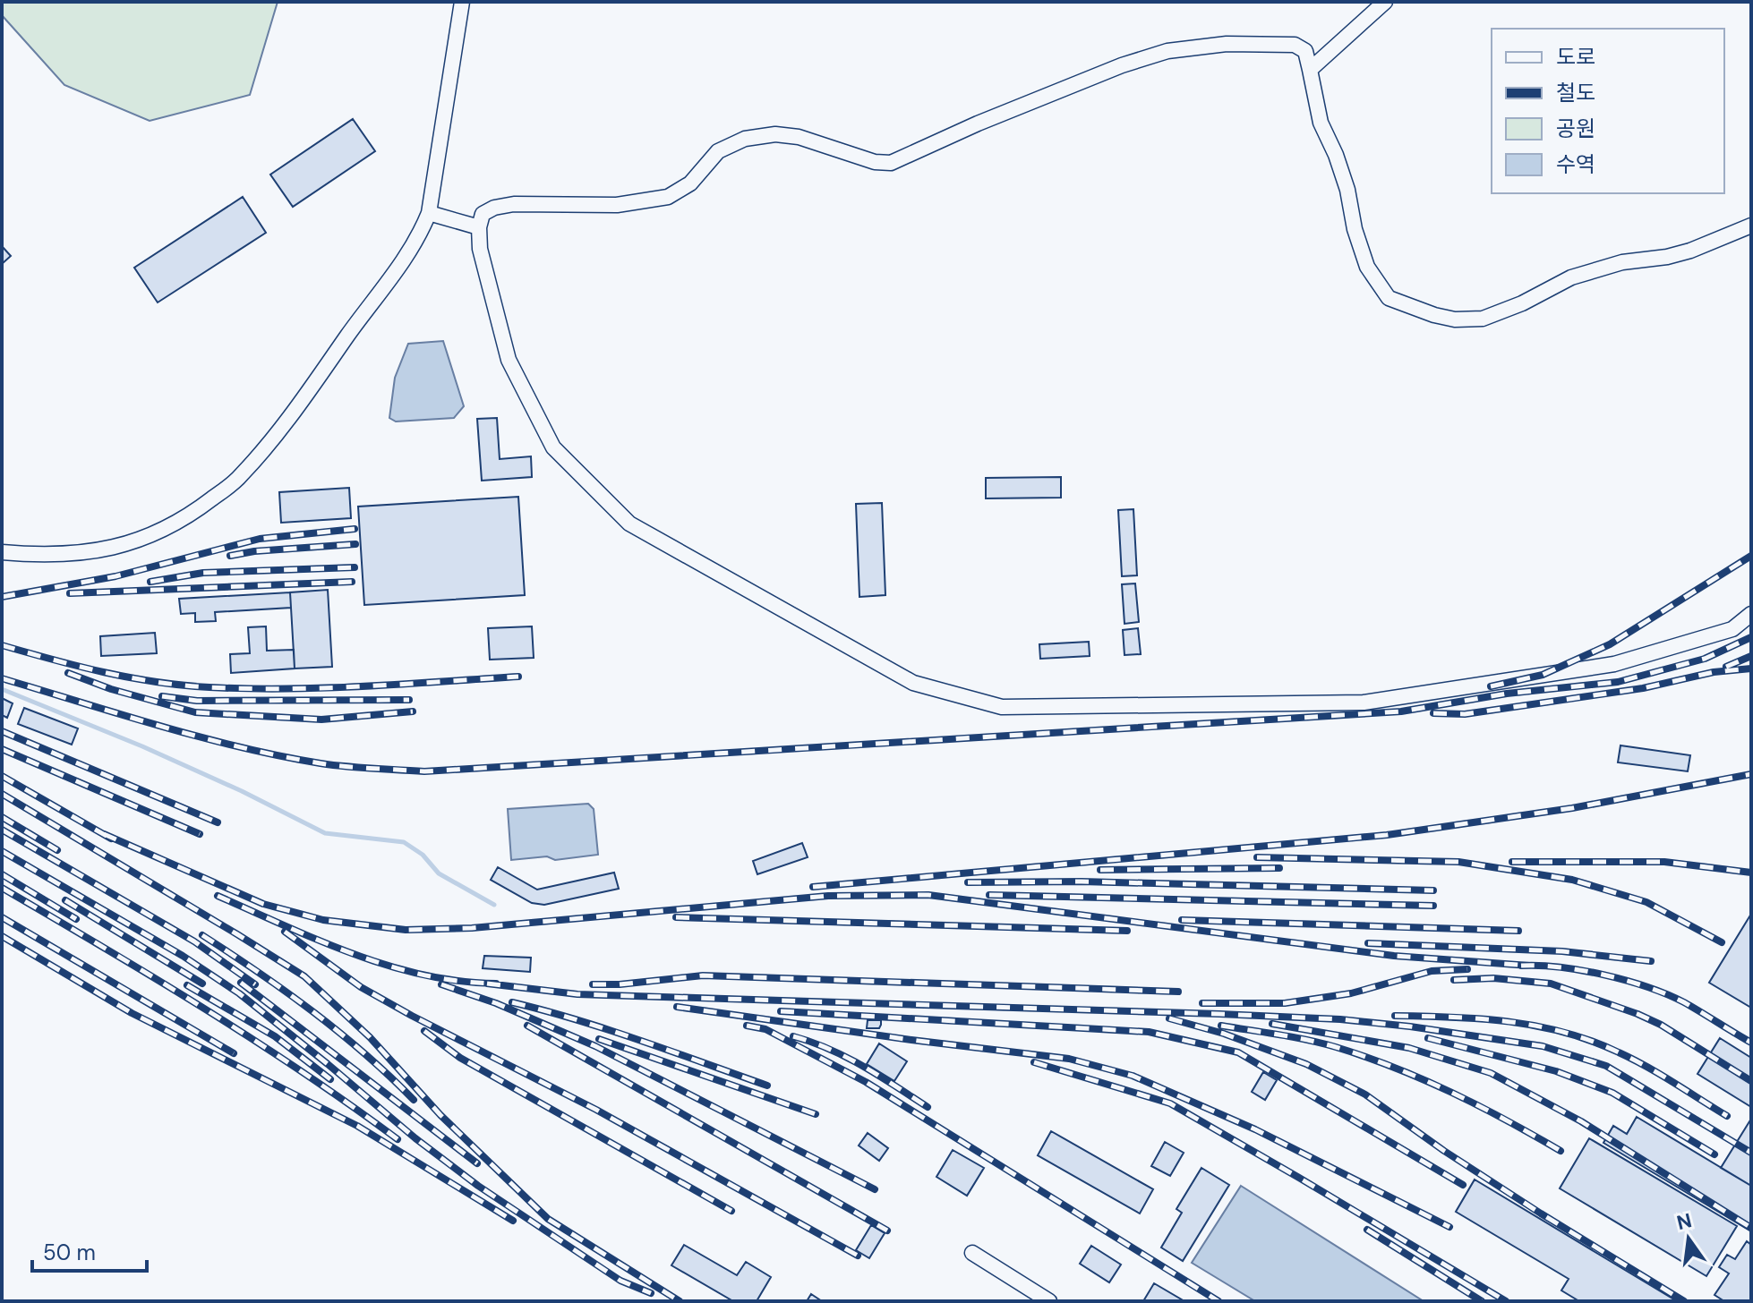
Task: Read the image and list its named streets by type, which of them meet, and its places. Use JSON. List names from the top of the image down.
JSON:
{
  "legend": [
    "도로",
    "철도",
    "공원",
    "수역"
  ],
  "scale_bar": "50 m",
  "north": "top"
}
